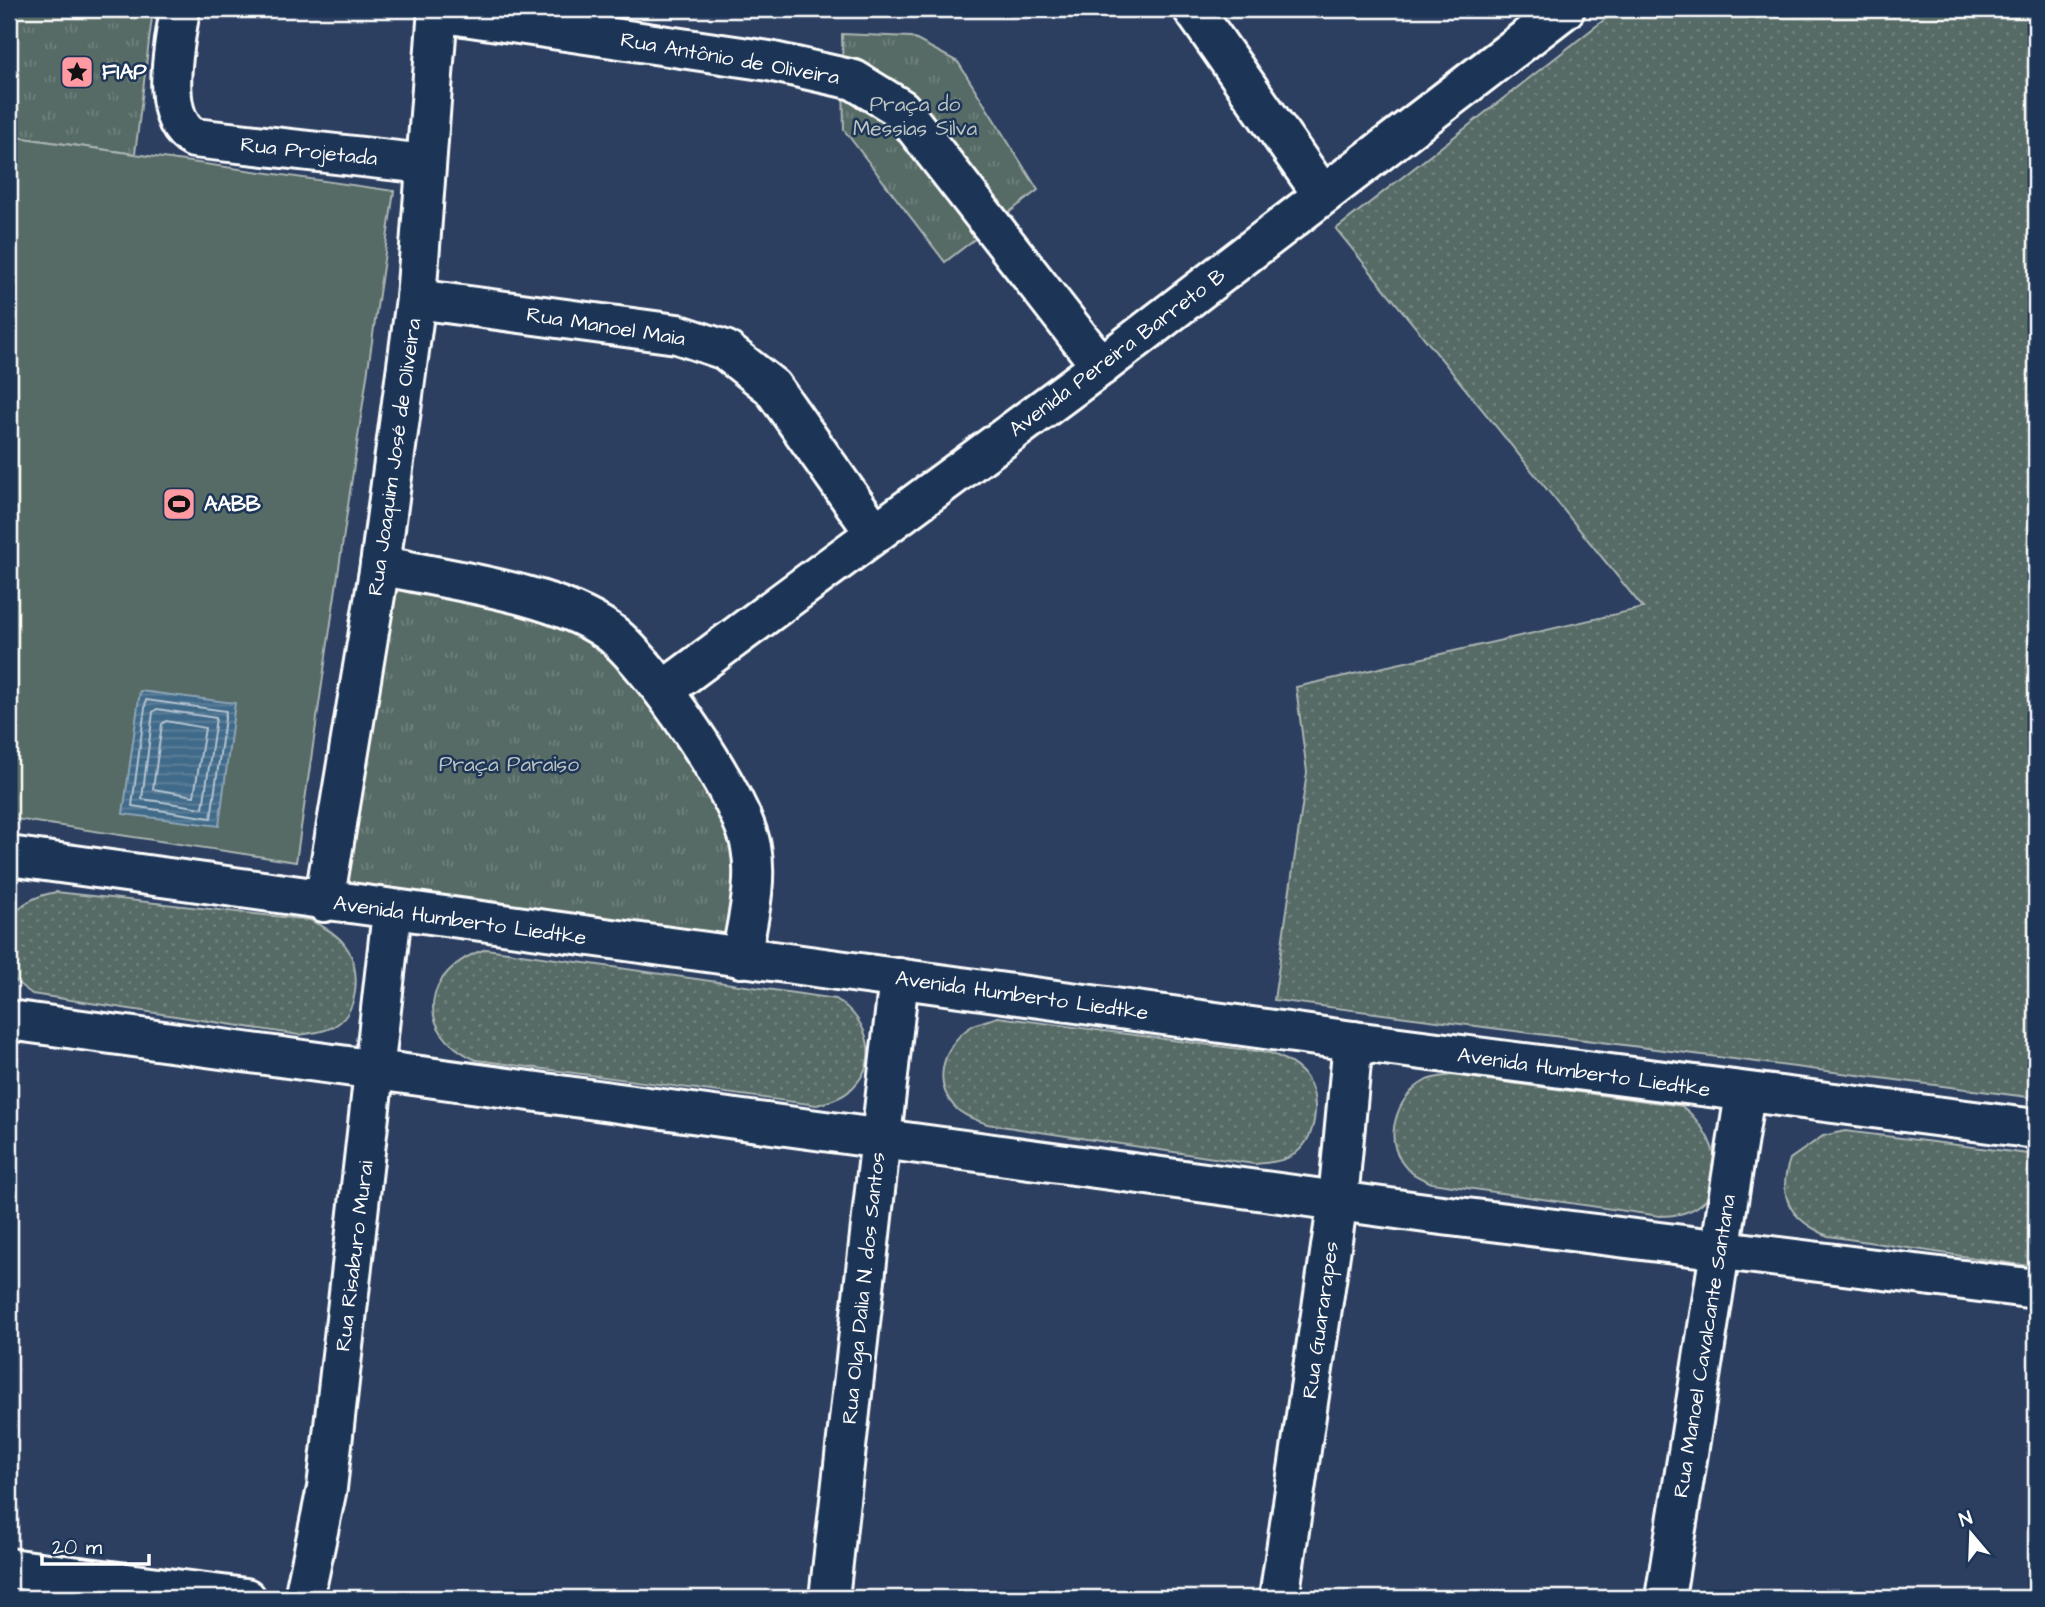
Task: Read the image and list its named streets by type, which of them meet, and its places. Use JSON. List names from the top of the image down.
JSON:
{
  "streets": {
    "street": [
      "Rua Antônio de Oliveira",
      "Rua Projetada",
      "Rua Manoel Maia",
      "Avenida Pereira Barreto B",
      "Rua Joaquim José de Oliveira",
      "Avenida Humberto Liedtke",
      "Rua Risaburo Murai",
      "Rua Olga Dalia N. dos Santos",
      "Rua Guararapes",
      "Rua Manoel Cavalcante Santana"
    ]
  },
  "crossings": [
    ["Rua Antônio de Oliveira", "Avenida Pereira Barreto B"],
    ["Rua Antônio de Oliveira", "Rua Joaquim José de Oliveira"],
    ["Rua Projetada", "Rua Joaquim José de Oliveira"],
    ["Rua Manoel Maia", "Avenida Pereira Barreto B"],
    ["Rua Manoel Maia", "Rua Joaquim José de Oliveira"],
    ["Rua Joaquim José de Oliveira", "Avenida Humberto Liedtke"],
    ["Avenida Humberto Liedtke", "Rua Risaburo Murai"],
    ["Avenida Humberto Liedtke", "Rua Olga Dalia N. dos Santos"],
    ["Avenida Humberto Liedtke", "Rua Guararapes"],
    ["Avenida Humberto Liedtke", "Rua Manoel Cavalcante Santana"]
  ],
  "parks": ["Praça do Messias Silva", "Praça Paraiso"],
  "places": {
    "place": ["FIAP"],
    "sports": ["AABB"]
  },
  "scale_bar": "20 m",
  "north": "top"
}
